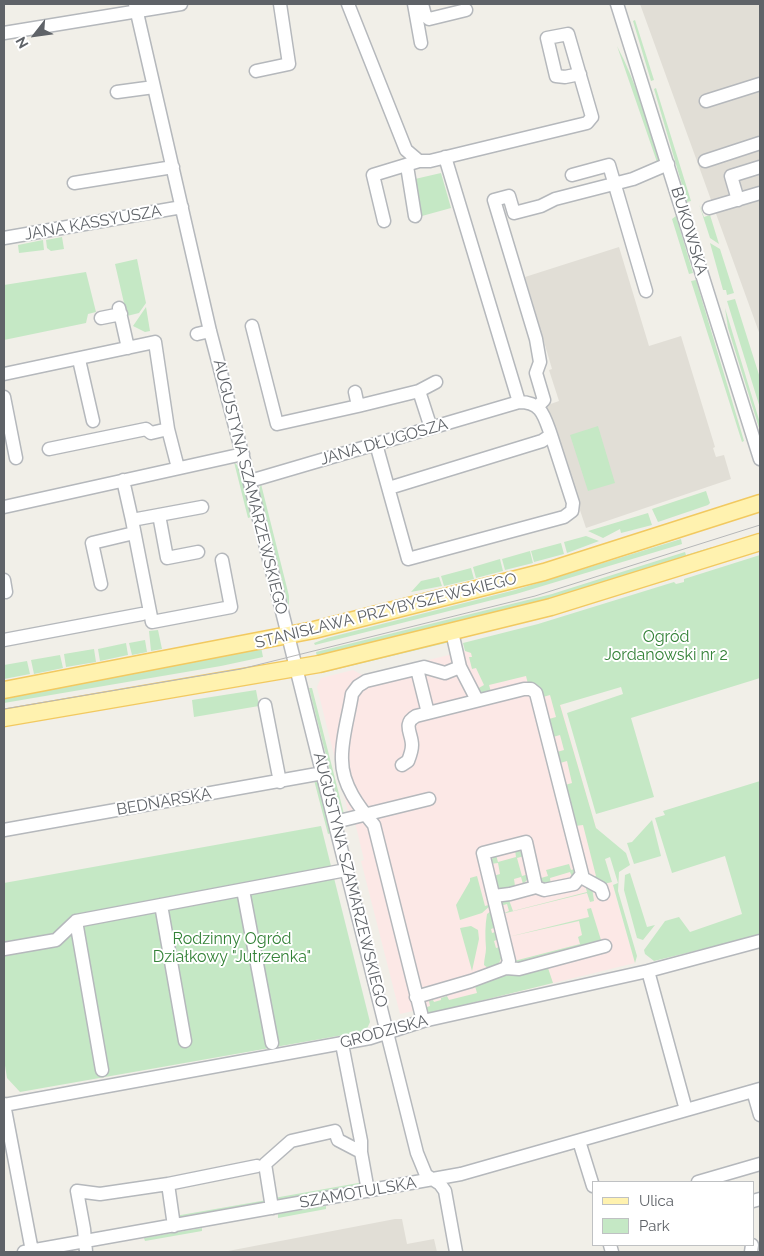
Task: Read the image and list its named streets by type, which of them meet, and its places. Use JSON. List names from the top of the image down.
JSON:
{
  "streets": {
    "main road": ["STANISŁAWA PRZYBYSZEWSKIEGO"],
    "street": [
      "JANA KASSYUSZA",
      "BUKOWSKA",
      "JANA DŁUGOSZA",
      "AUGUSTYNA SZAMARZEWSKIEGO",
      "BEDNARSKA",
      "GRODZISKA",
      "SZAMOTULSKA"
    ]
  },
  "crossings": [
    ["JANA KASSYUSZA", "AUGUSTYNA SZAMARZEWSKIEGO"],
    ["JANA DŁUGOSZA", "AUGUSTYNA SZAMARZEWSKIEGO"],
    ["AUGUSTYNA SZAMARZEWSKIEGO", "STANISŁAWA PRZYBYSZEWSKIEGO"],
    ["AUGUSTYNA SZAMARZEWSKIEGO", "BEDNARSKA"],
    ["AUGUSTYNA SZAMARZEWSKIEGO", "GRODZISKA"],
    ["AUGUSTYNA SZAMARZEWSKIEGO", "SZAMOTULSKA"]
  ],
  "parks": ["Ogród Jordanowski nr 2", "Rodzinny Ogród Działkowy \"Jutrzenka\""],
  "legend": ["Ulica", "Park"],
  "north": "bottom left"
}
